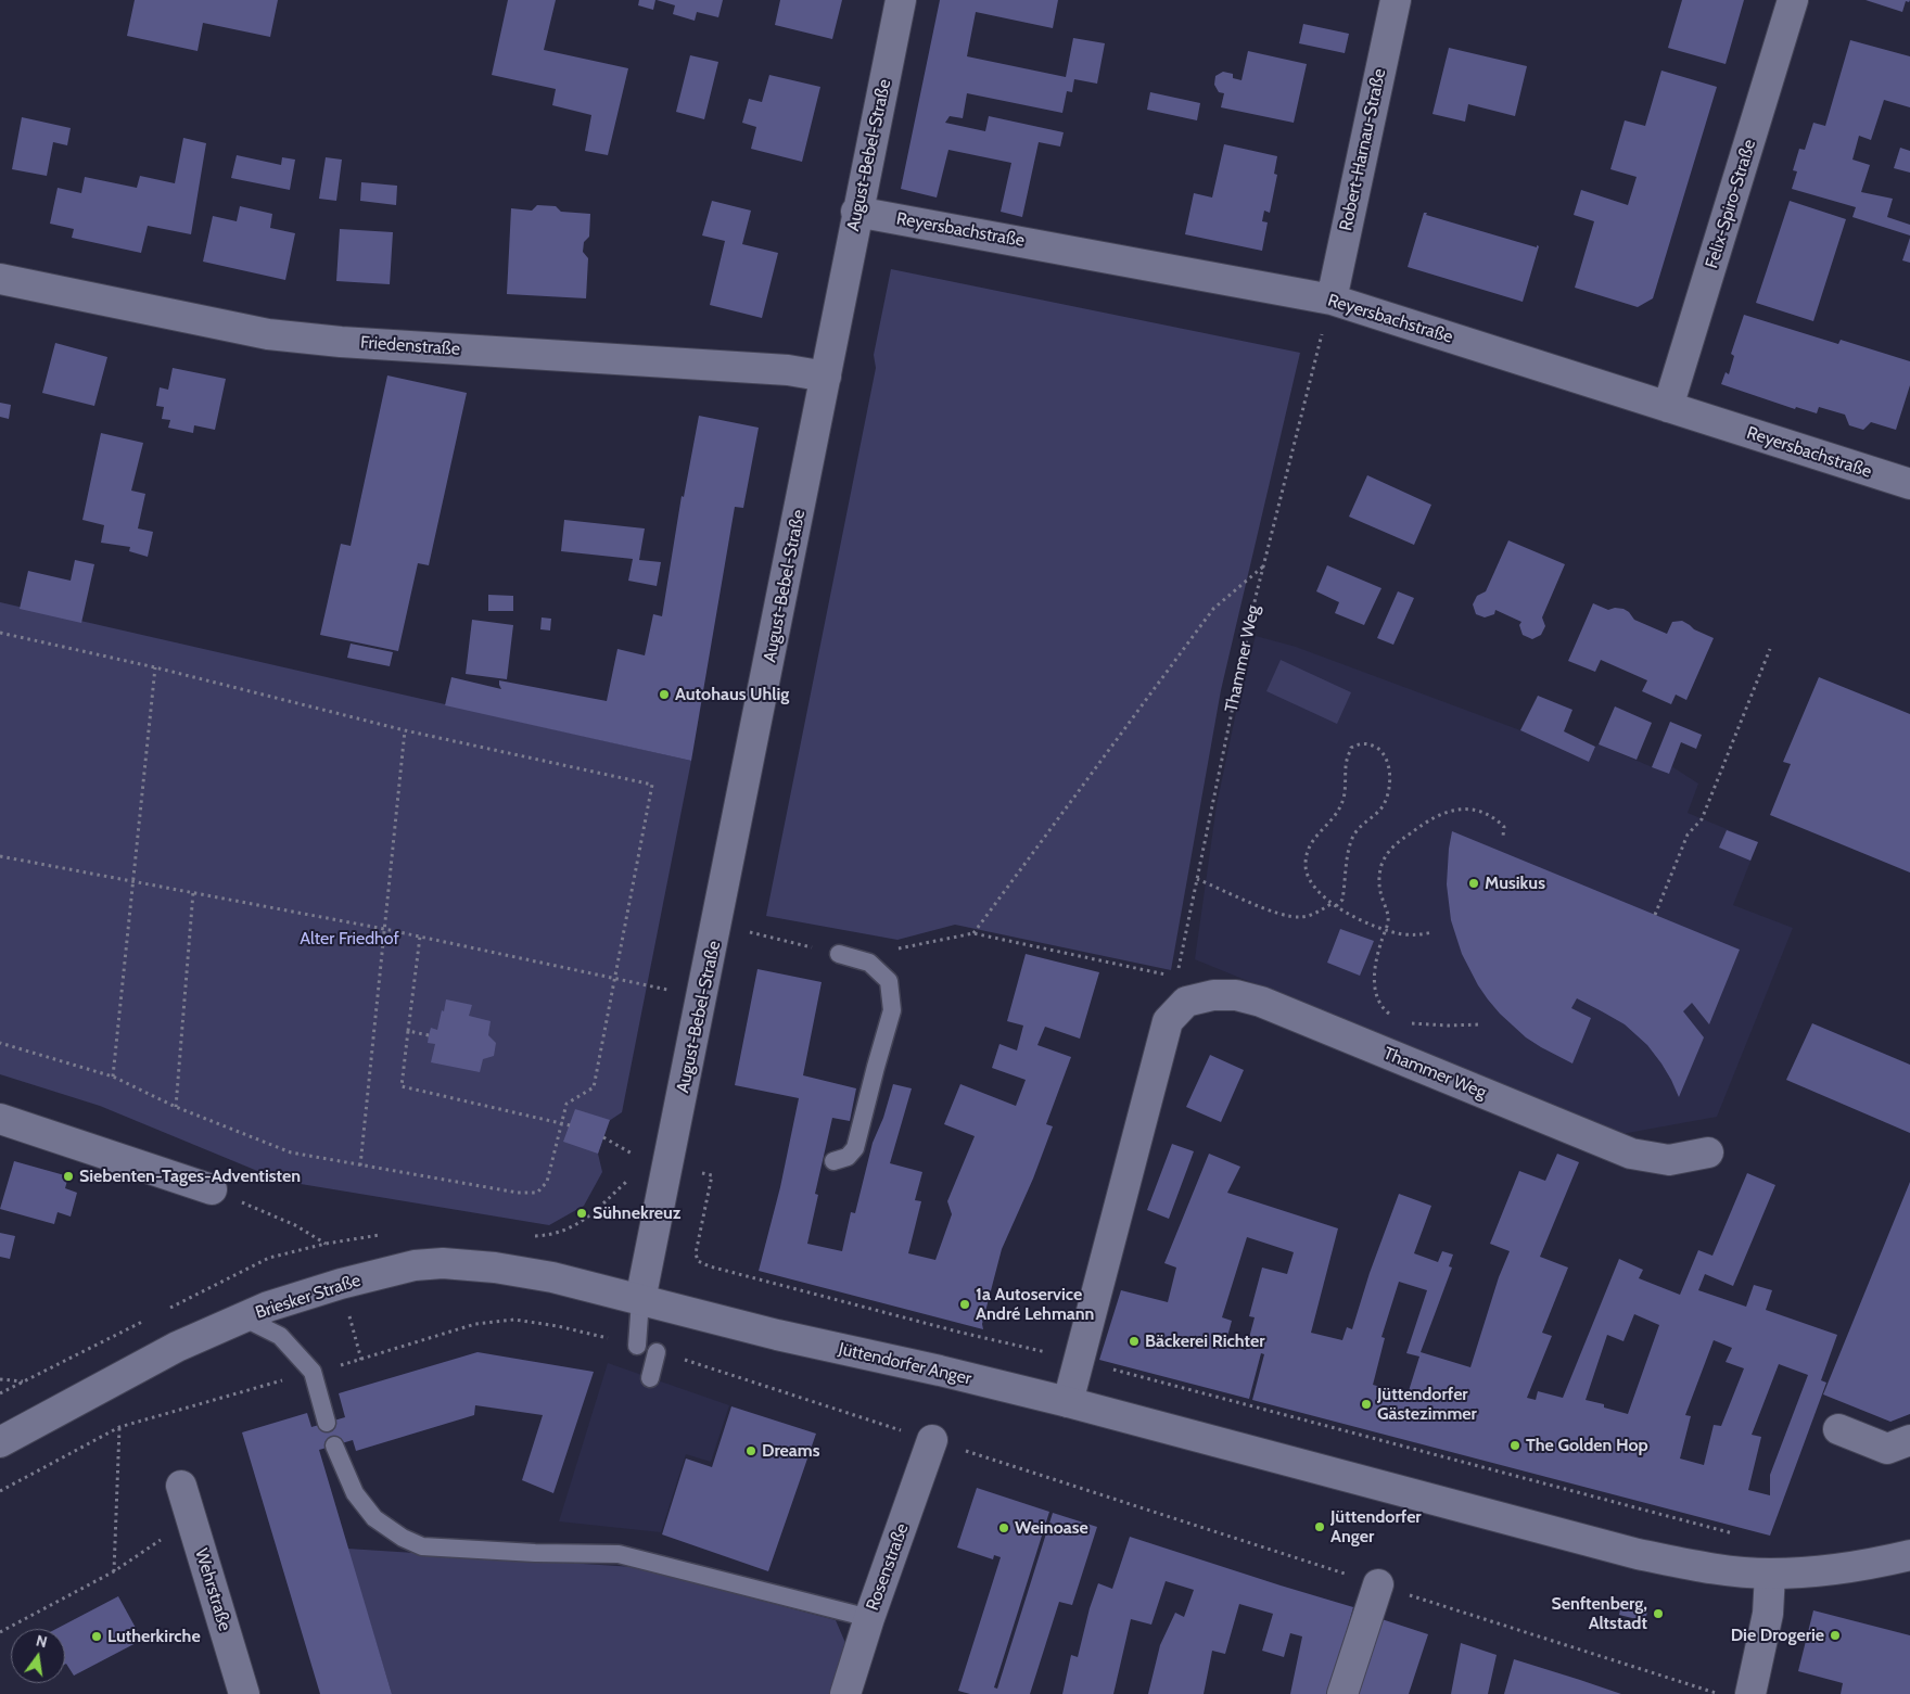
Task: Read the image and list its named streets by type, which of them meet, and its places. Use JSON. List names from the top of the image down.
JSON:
{
  "streets": {
    "street": [
      "Robert-Harnau-Straße",
      "August-Bebel-Straße",
      "Felix-Spiro-Straße",
      "Reyersbachstraße",
      "Friedenstraße",
      "Thammer Weg",
      "Briesker Straße",
      "Jüttendorfer Anger",
      "Rosenstraße",
      "Wehrstraße"
    ]
  },
  "crossings": [
    ["Robert-Harnau-Straße", "Reyersbachstraße"],
    ["Robert-Harnau-Straße", "Thammer Weg"],
    ["August-Bebel-Straße", "Reyersbachstraße"],
    ["August-Bebel-Straße", "Friedenstraße"],
    ["August-Bebel-Straße", "Briesker Straße"],
    ["August-Bebel-Straße", "Jüttendorfer Anger"],
    ["Felix-Spiro-Straße", "Reyersbachstraße"],
    ["Reyersbachstraße", "Thammer Weg"],
    ["Thammer Weg", "Jüttendorfer Anger"],
    ["Briesker Straße", "Jüttendorfer Anger"]
  ],
  "parks": ["Alter Friedhof"],
  "places": [
    "Autohaus Uhlig",
    "Musikus",
    "Siebenten-Tages-Adventisten",
    "Sühnekreuz",
    "1a Autoservice André Lehmann",
    "Bäckerei Richter",
    "Jüttendorfer Gästezimmer",
    "The Golden Hop",
    "Dreams",
    "Jüttendorfer Anger",
    "Weinoase",
    "Senftenberg, Altstadt",
    "Die Drogerie",
    "Lutherkirche"
  ],
  "north": "top"
}
